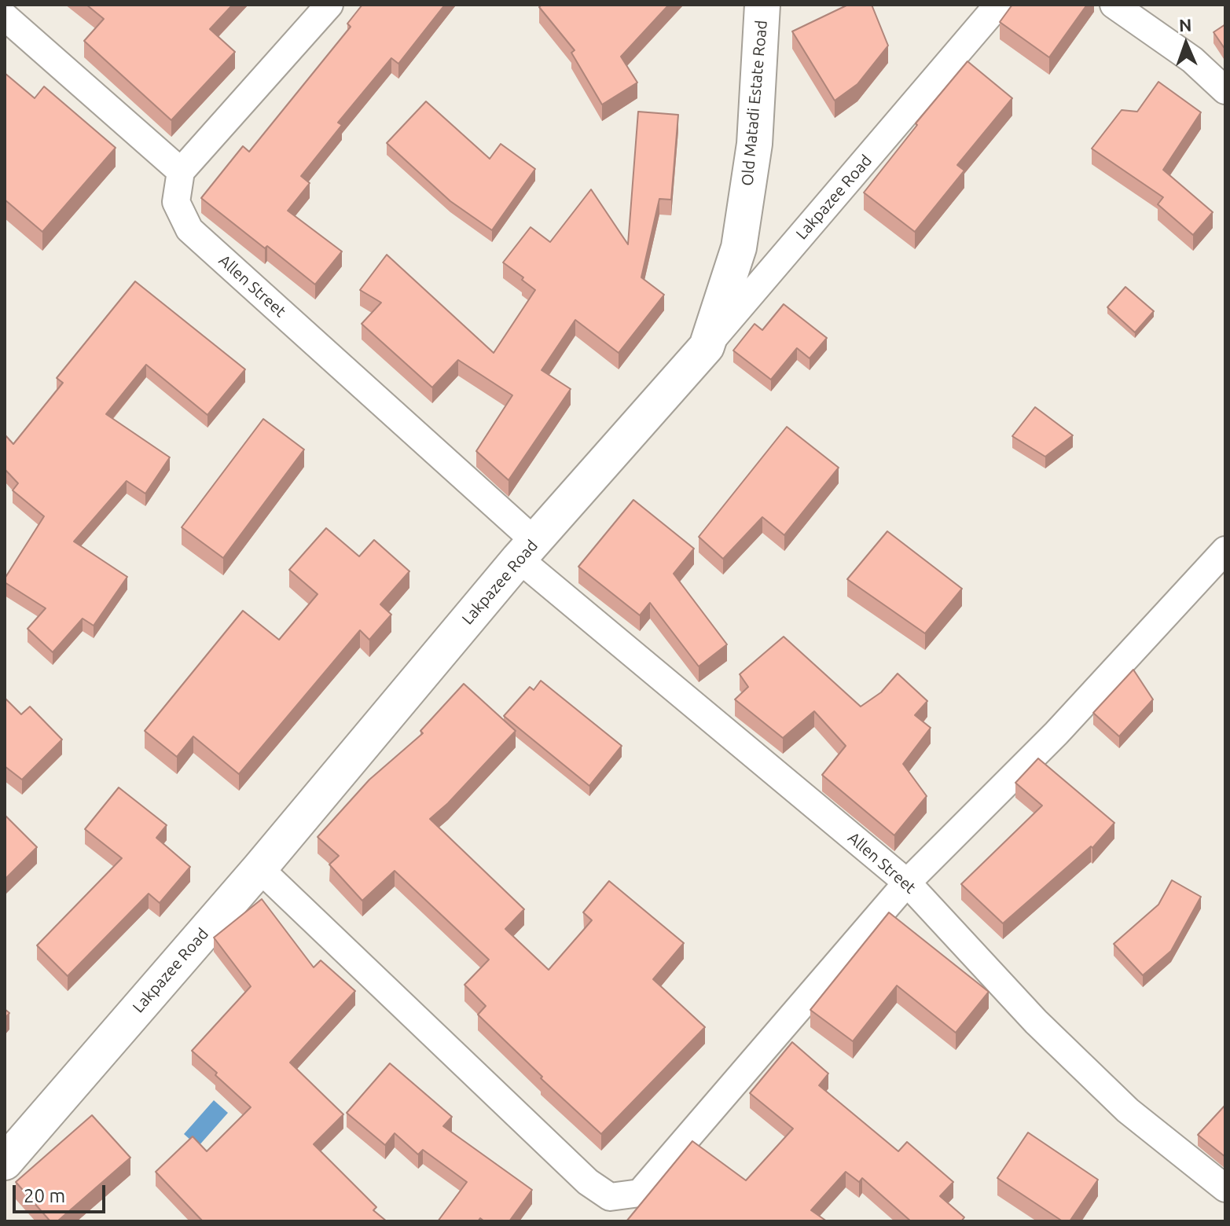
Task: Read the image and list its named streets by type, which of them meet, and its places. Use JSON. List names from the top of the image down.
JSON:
{
  "streets": {
    "street": ["Old Matadi Estate Road", "Lakpazee Road", "Allen Street"]
  },
  "crossings": [
    ["Old Matadi Estate Road", "Lakpazee Road"],
    ["Lakpazee Road", "Allen Street"]
  ],
  "scale_bar": "20 m",
  "north": "top"
}
